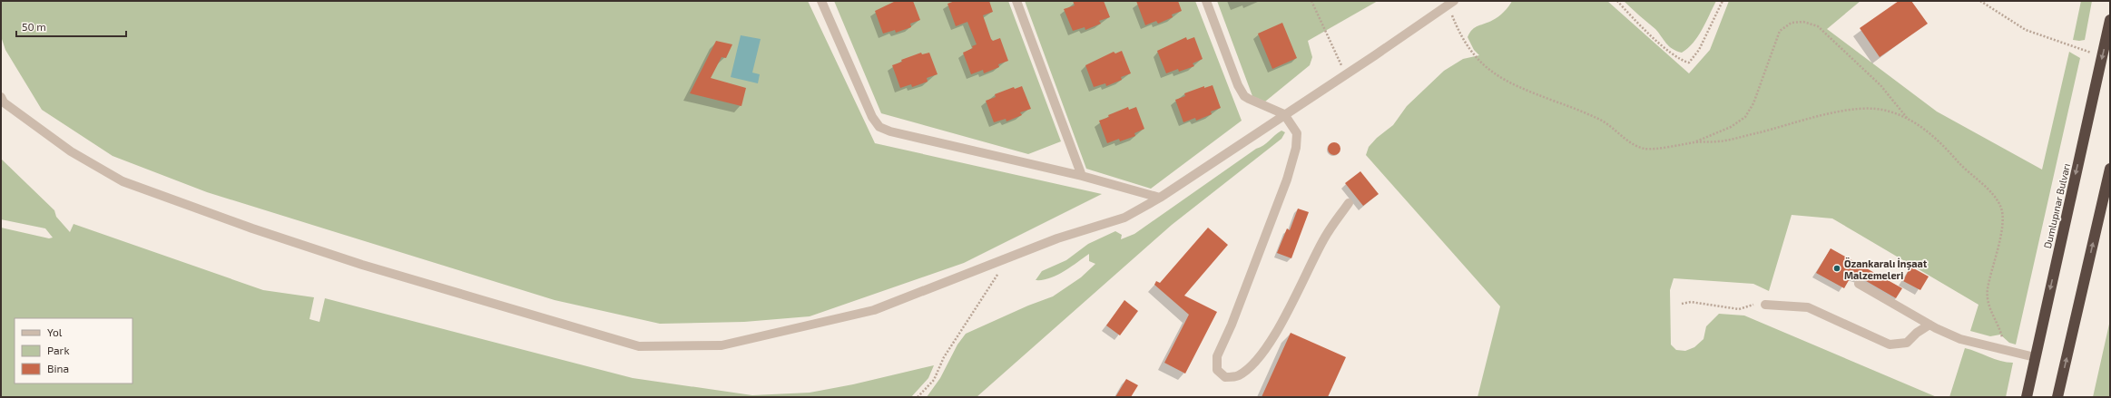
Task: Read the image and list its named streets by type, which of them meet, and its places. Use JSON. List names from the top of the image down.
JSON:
{
  "streets": {
    "highway": ["Dumlupınar Bulvarı"]
  },
  "places": ["Özankaralı İnşaat Malzemeleri"],
  "legend": ["Yol", "Park", "Bina"],
  "scale_bar": "50 m"
}
